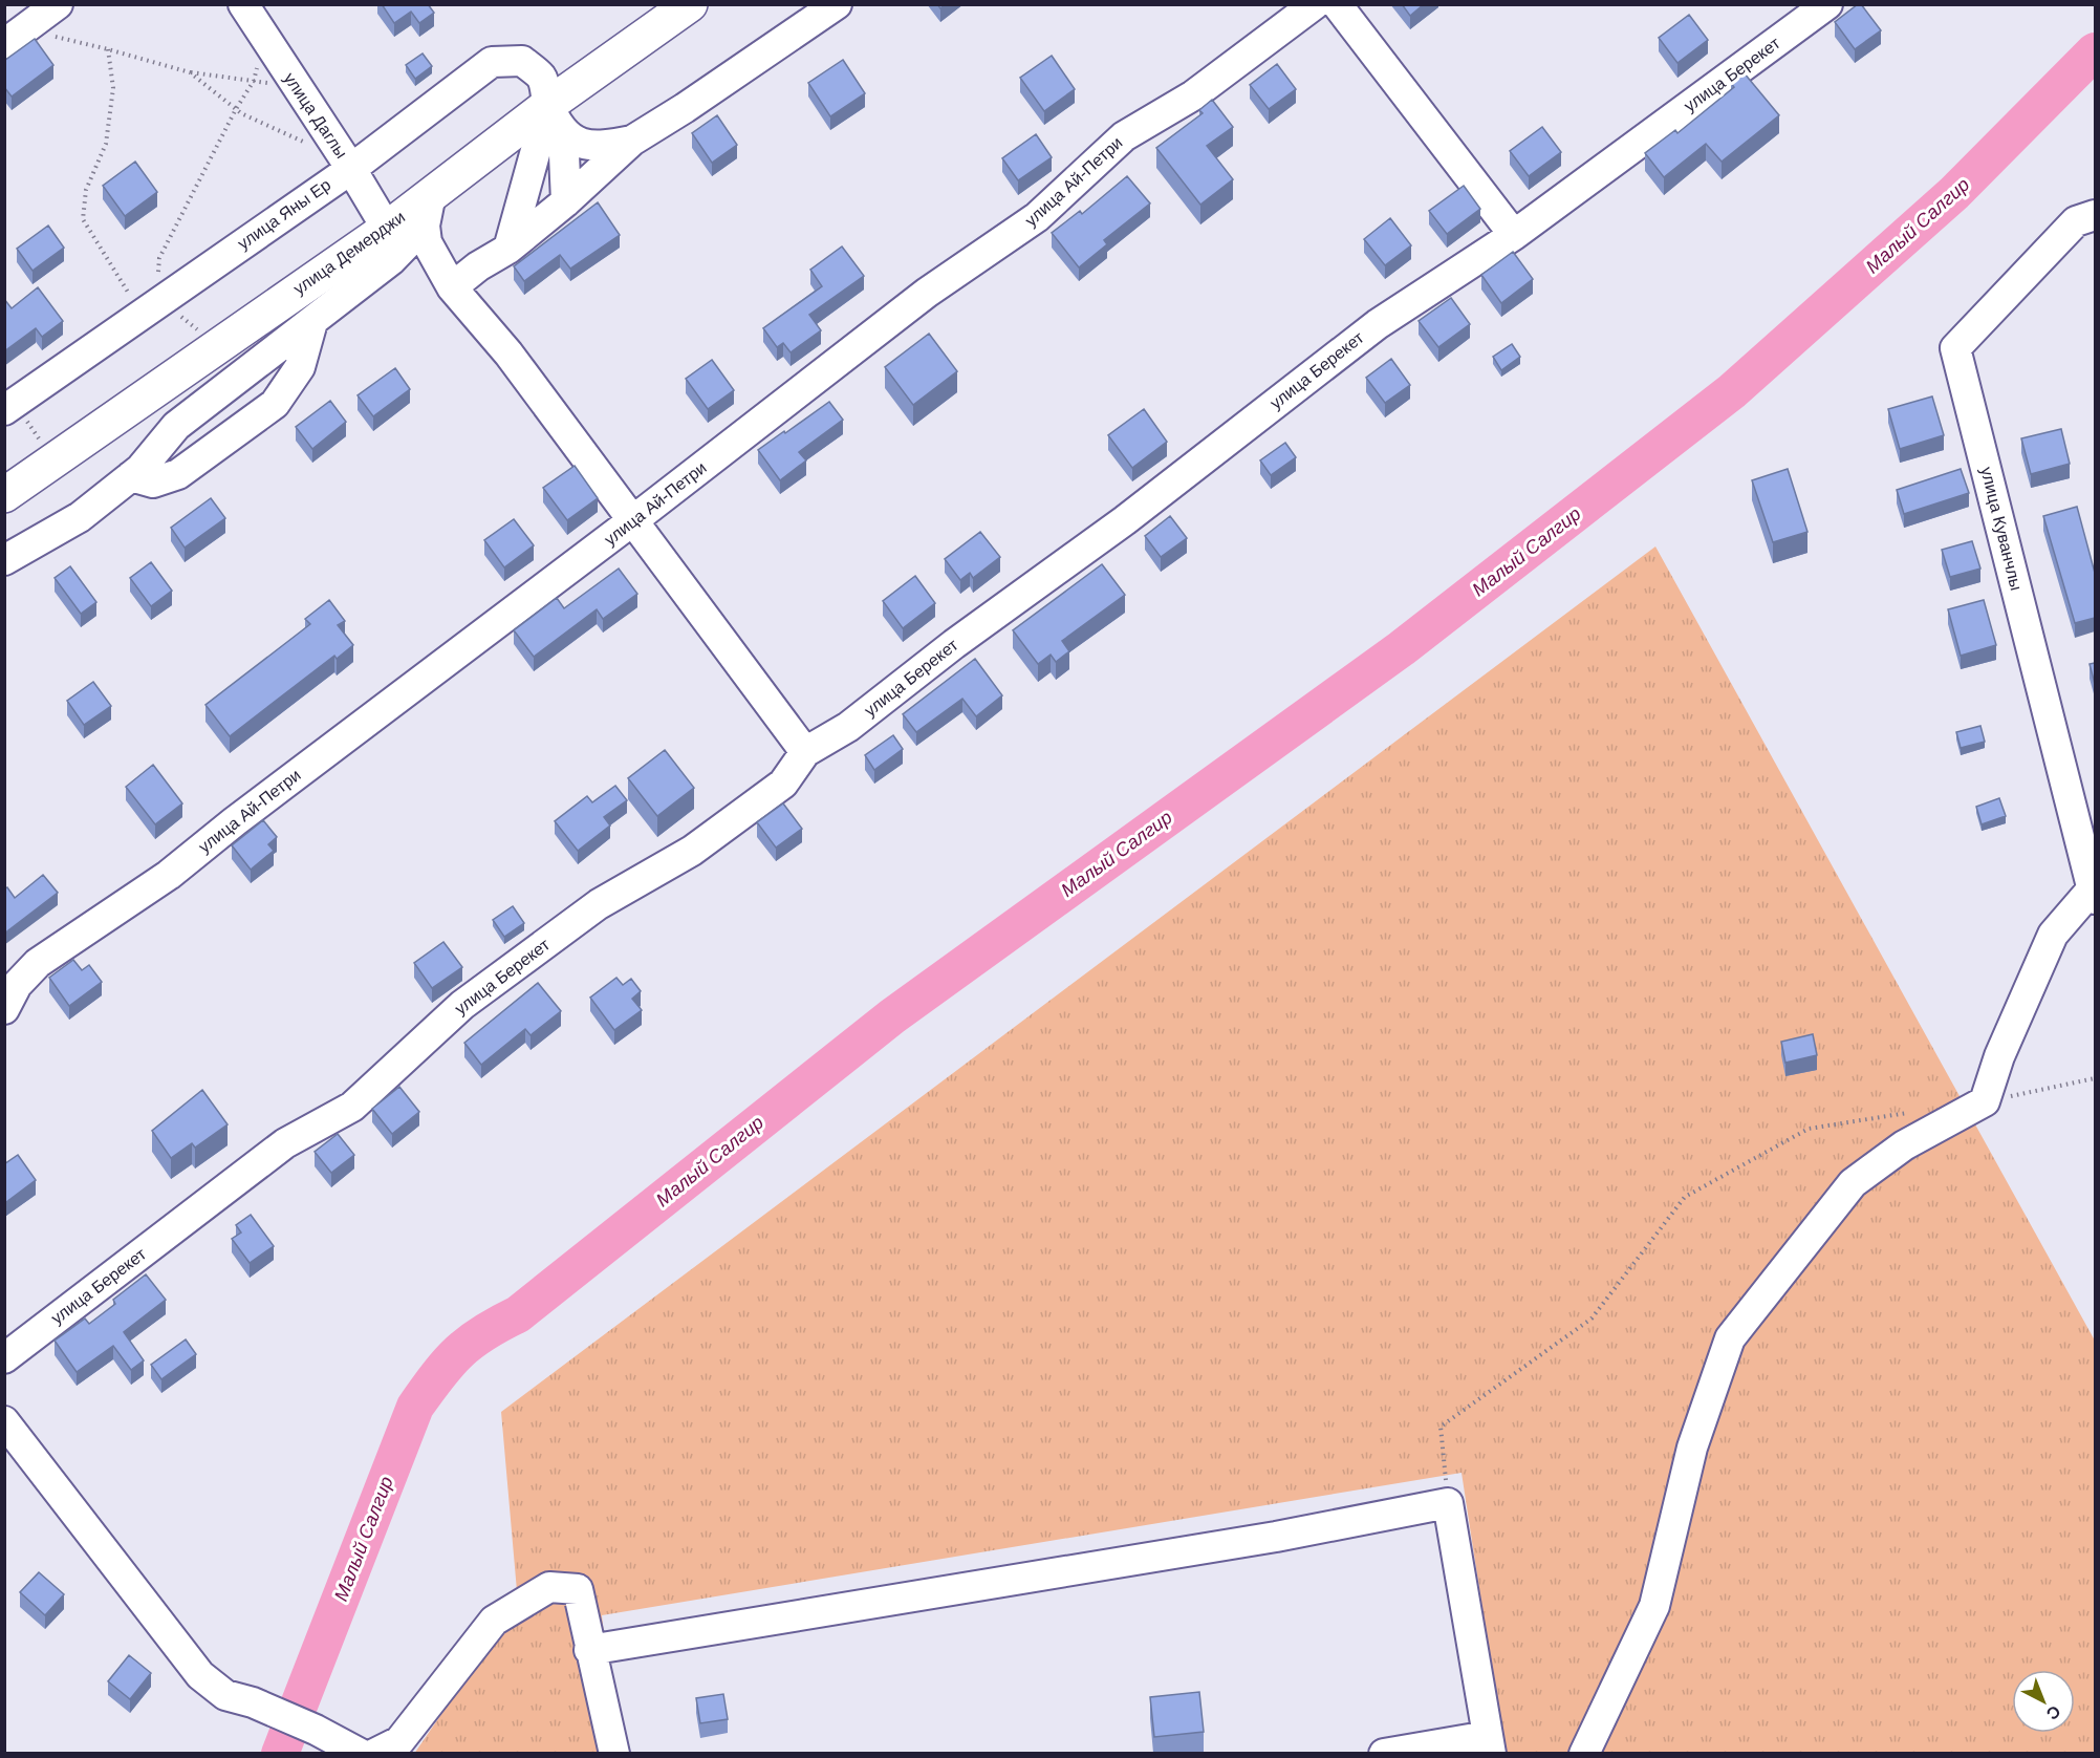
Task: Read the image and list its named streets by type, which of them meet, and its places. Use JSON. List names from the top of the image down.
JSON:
{
  "streets": {
    "main road": ["улица Демерджи"],
    "street": [
      "улица Берекет",
      "улица Даглы",
      "улица Ай-Петри",
      "улица Яны Ер",
      "улица Куванчлы"
    ]
  },
  "crossings": [
    ["улица Даглы", "улица Яны Ер"],
    ["улица Даглы", "улица Демерджи"],
    ["улица Яны Ер", "улица Демерджи"]
  ],
  "water": ["Малый Салгир"],
  "north": "bottom right"
}
